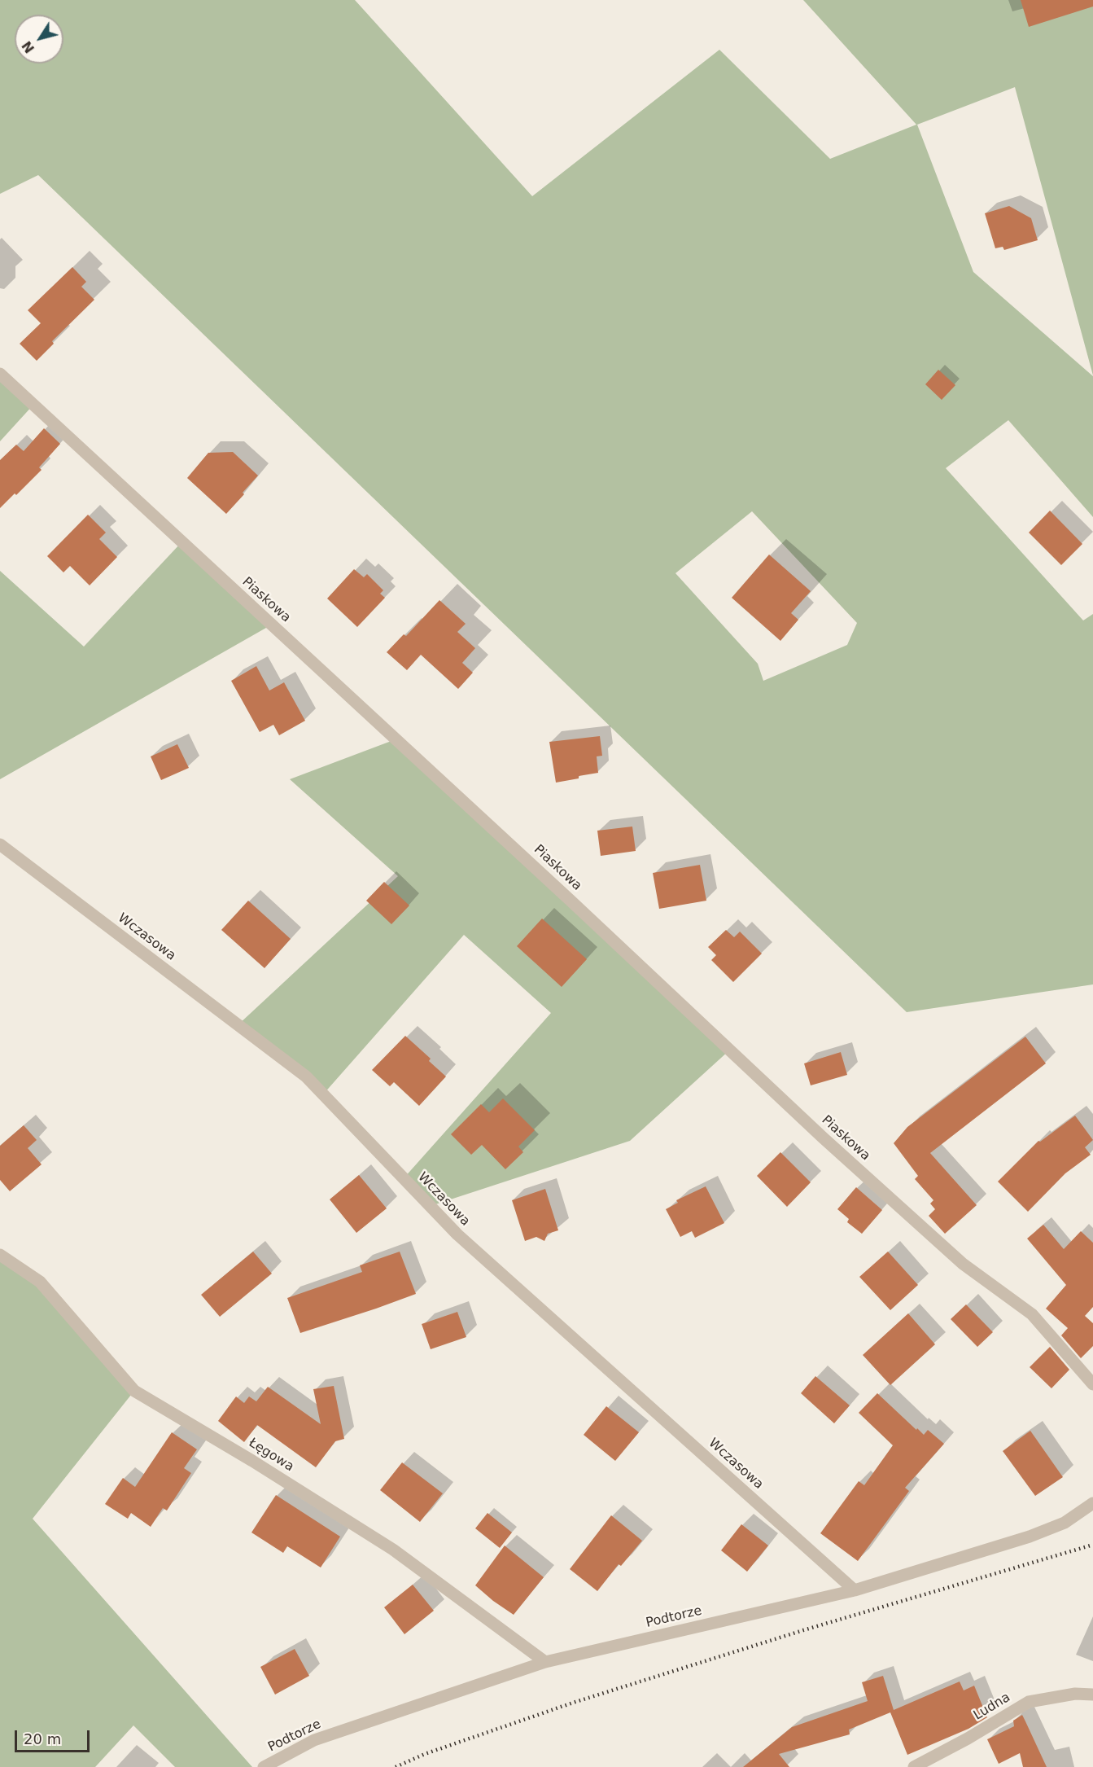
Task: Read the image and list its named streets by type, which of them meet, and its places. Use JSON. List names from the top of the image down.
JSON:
{
  "streets": {
    "street": [
      "Piaskowa",
      "Wczasowa",
      "Łęgowa",
      "Podtorze",
      "Ludna"
    ]
  },
  "crossings": [
    ["Wczasowa", "Podtorze"],
    ["Łęgowa", "Podtorze"]
  ],
  "scale_bar": "20 m",
  "north": "bottom left"
}
